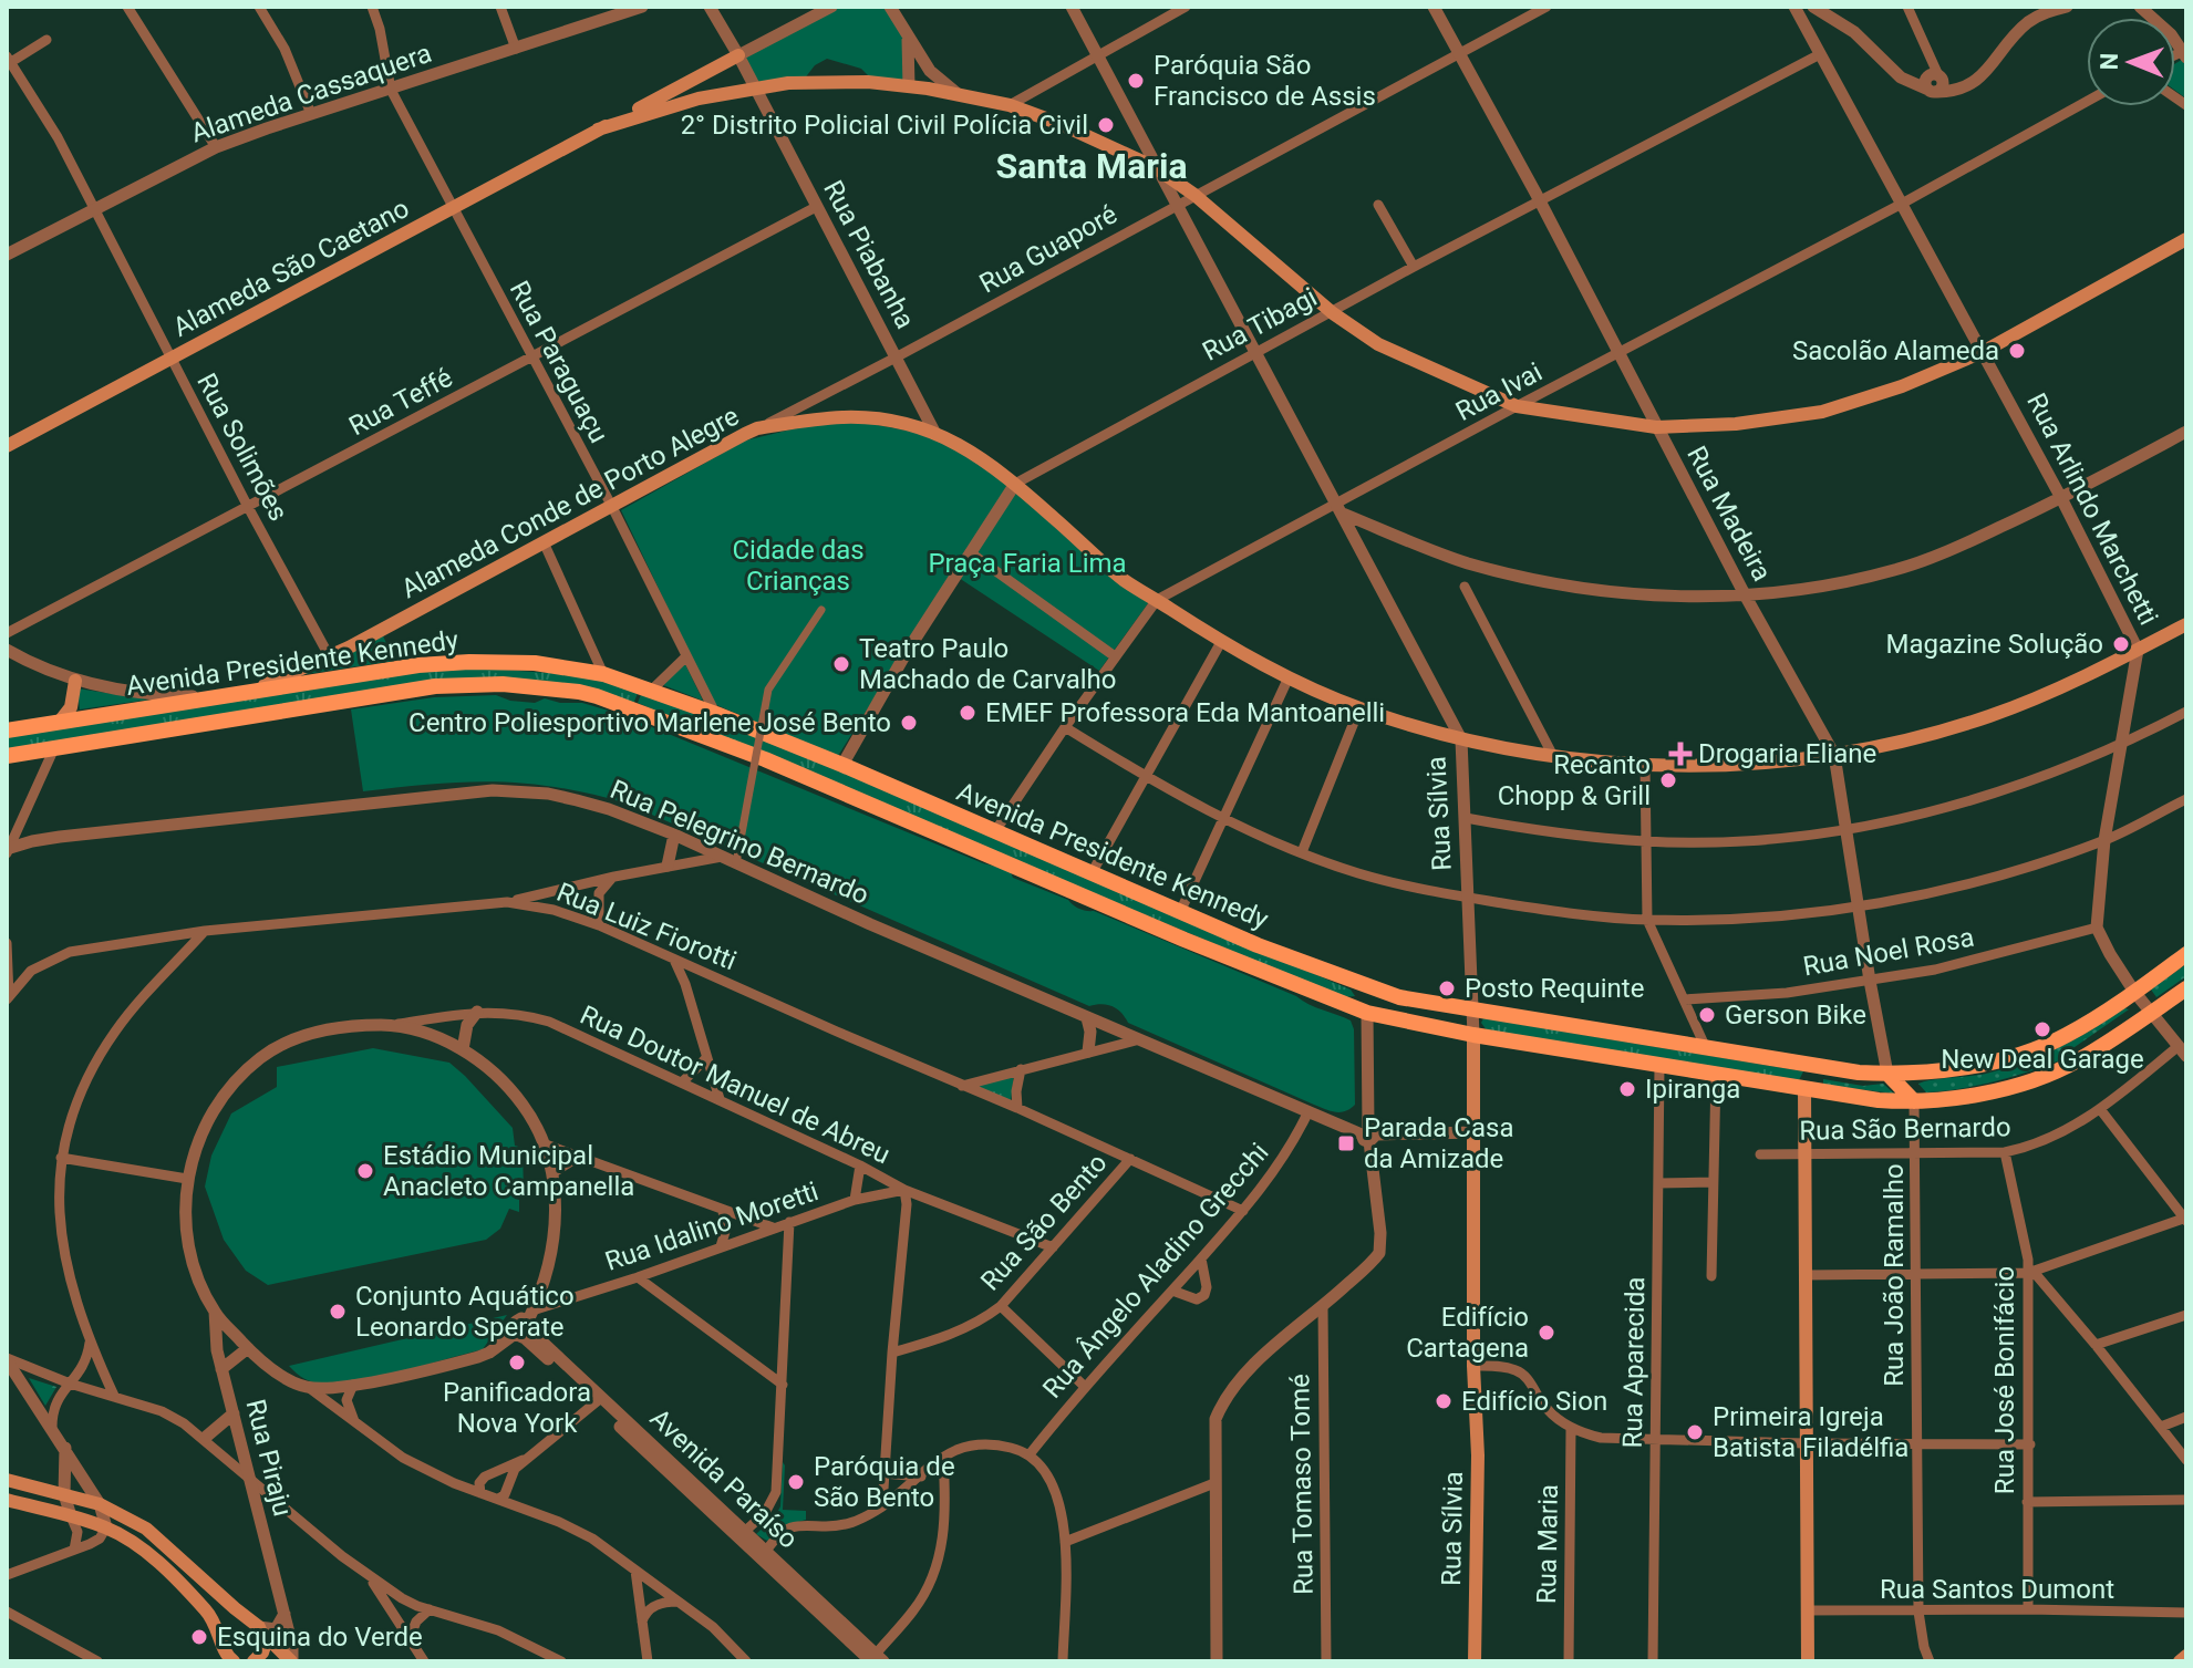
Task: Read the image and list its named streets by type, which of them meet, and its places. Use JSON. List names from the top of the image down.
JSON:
{
  "streets": {
    "main road": [
      "Alameda São Caetano",
      "Alameda Conde de Porto Alegre",
      "Avenida Presidente Kennedy",
      "Rua Sílvia"
    ],
    "street": [
      "Alameda Cassaquera",
      "Rua Guaporé",
      "Rua Piabanha",
      "Rua Tibagi",
      "Rua Paraguaçu",
      "Rua Ivai",
      "Rua Teffé",
      "Rua Solimões",
      "Rua Arlindo Marchetti",
      "Rua Madeira",
      "Rua Pelegrino Bernardo",
      "Rua Luiz Fiorotti",
      "Rua Noel Rosa",
      "Rua Doutor Manuel de Abreu",
      "Rua São Bernardo",
      "Rua São Bento",
      "Rua Idalino Moretti",
      "Rua Ângelo Aladino Grecchi",
      "Rua João Ramalho",
      "Rua Aparecida",
      "Rua José Bonifácio",
      "Rua Piraju",
      "Avenida Paraíso",
      "Rua Tomaso Tomé",
      "Rua Maria",
      "Rua Santos Dumont"
    ]
  },
  "crossings": [
    ["Alameda Cassaquera", "Rua Paraguaçu"],
    ["Alameda Cassaquera", "Rua Solimões"],
    ["Rua Guaporé", "Rua Piabanha"],
    ["Rua Guaporé", "Alameda São Caetano"],
    ["Rua Guaporé", "Alameda Conde de Porto Alegre"],
    ["Rua Guaporé", "Rua Madeira"],
    ["Rua Guaporé", "Rua Sílvia"],
    ["Rua Piabanha", "Alameda São Caetano"],
    ["Rua Piabanha", "Rua Teffé"],
    ["Rua Piabanha", "Alameda Conde de Porto Alegre"],
    ["Alameda São Caetano", "Rua Tibagi"],
    ["Alameda São Caetano", "Rua Paraguaçu"],
    ["Alameda São Caetano", "Rua Ivai"],
    ["Alameda São Caetano", "Rua Solimões"],
    ["Alameda São Caetano", "Rua Arlindo Marchetti"],
    ["Alameda São Caetano", "Rua Madeira"],
    ["Alameda São Caetano", "Rua Sílvia"],
    ["Rua Tibagi", "Alameda Conde de Porto Alegre"],
    ["Rua Tibagi", "Rua Arlindo Marchetti"],
    ["Rua Tibagi", "Rua Madeira"],
    ["Rua Tibagi", "Avenida Presidente Kennedy"],
    ["Rua Tibagi", "Rua Sílvia"],
    ["Rua Paraguaçu", "Rua Teffé"],
    ["Rua Paraguaçu", "Alameda Conde de Porto Alegre"],
    ["Rua Paraguaçu", "Avenida Presidente Kennedy"],
    ["Rua Ivai", "Alameda Conde de Porto Alegre"],
    ["Rua Ivai", "Rua Arlindo Marchetti"],
    ["Rua Ivai", "Rua Madeira"],
    ["Rua Ivai", "Avenida Presidente Kennedy"],
    ["Rua Ivai", "Rua Sílvia"],
    ["Rua Teffé", "Rua Solimões"],
    ["Rua Solimões", "Alameda Conde de Porto Alegre"],
    ["Alameda Conde de Porto Alegre", "Rua Arlindo Marchetti"],
    ["Alameda Conde de Porto Alegre", "Rua Madeira"],
    ["Alameda Conde de Porto Alegre", "Avenida Presidente Kennedy"],
    ["Alameda Conde de Porto Alegre", "Rua Sílvia"],
    ["Rua Arlindo Marchetti", "Rua Noel Rosa"],
    ["Rua Madeira", "Avenida Presidente Kennedy"],
    ["Rua Madeira", "Rua Noel Rosa"],
    ["Avenida Presidente Kennedy", "Rua Sílvia"],
    ["Avenida Presidente Kennedy", "Rua João Ramalho"],
    ["Avenida Presidente Kennedy", "Rua Aparecida"],
    ["Rua Sílvia", "Rua Pelegrino Bernardo"],
    ["Rua Pelegrino Bernardo", "Rua Ângelo Aladino Grecchi"],
    ["Rua Luiz Fiorotti", "Rua São Bento"],
    ["Rua Luiz Fiorotti", "Rua Ângelo Aladino Grecchi"],
    ["Rua Doutor Manuel de Abreu", "Rua São Bento"],
    ["Rua Doutor Manuel de Abreu", "Rua Idalino Moretti"],
    ["Rua São Bernardo", "Rua João Ramalho"],
    ["Rua São Bernardo", "Rua José Bonifácio"],
    ["Rua Idalino Moretti", "Avenida Paraíso"],
    ["Rua João Ramalho", "Rua Santos Dumont"],
    ["Rua José Bonifácio", "Rua Santos Dumont"]
  ],
  "districts": ["Santa Maria"],
  "parks": ["Cidade das Crianças", "Praça Faria Lima"],
  "places": {
    "other": [
      "Paróquia São Francisco de Assis",
      "2° Distrito Policial Civil Polícia Civil",
      "Sacolão Alameda",
      "Magazine Solução",
      "Teatro Paulo Machado de Carvalho",
      "EMEF Professora Eda Mantoanelli",
      "Centro Poliesportivo Marlene José Bento",
      "Recanto Chopp & Grill",
      "Posto Requinte",
      "Gerson Bike",
      "New Deal Garage",
      "Ipiranga",
      "Estádio Municipal Anacleto Campanella",
      "Conjunto Aquático Leonardo Sperate",
      "Edifício Cartagena",
      "Panificadora Nova York",
      "Edifício Sion",
      "Primeira Igreja Batista Filadélfia",
      "Paróquia de São Bento",
      "Esquina do Verde"
    ],
    "health": ["Drogaria Eliane"],
    "transit": ["Parada Casa da Amizade"]
  },
  "north": "left"
}
